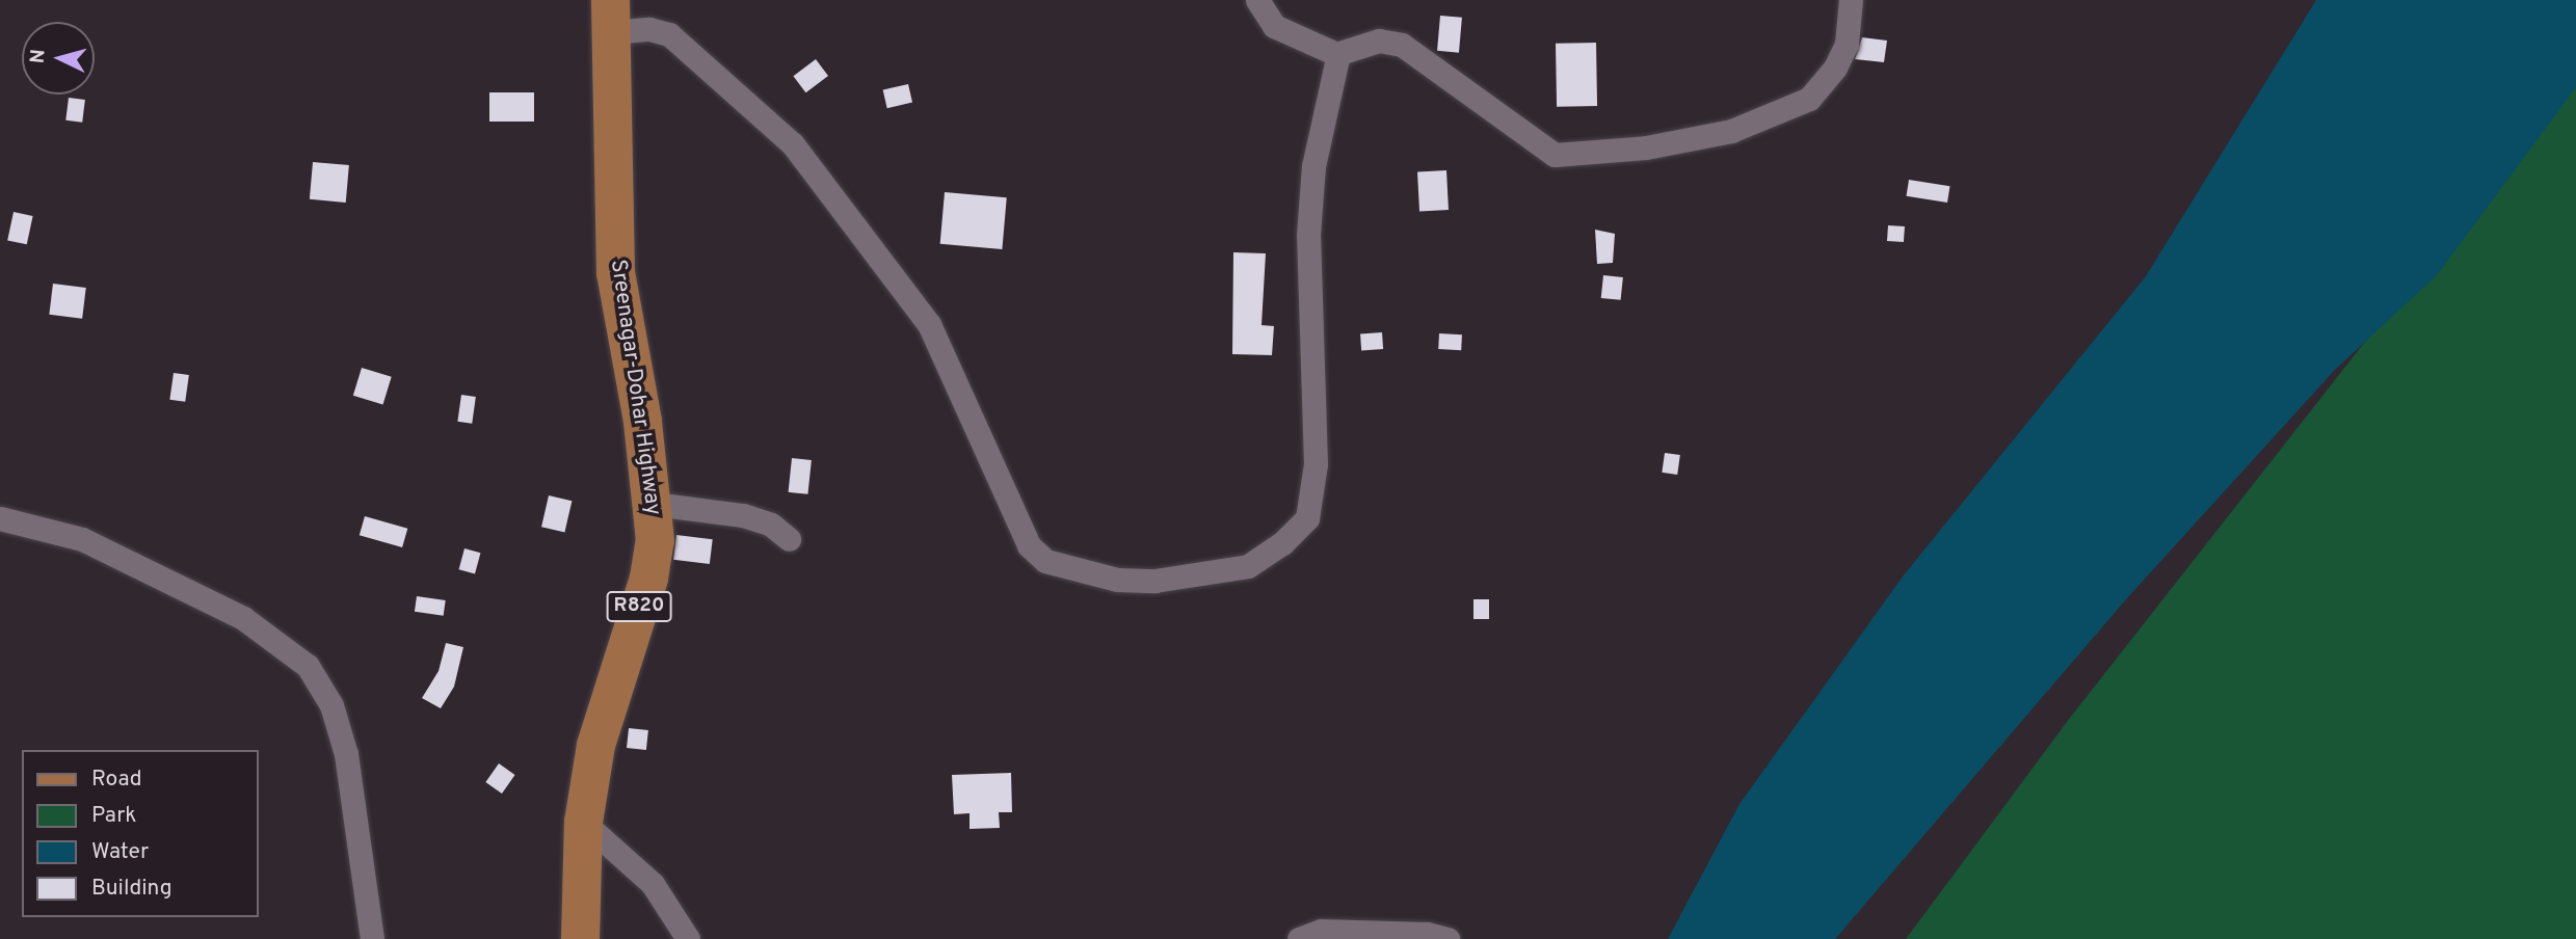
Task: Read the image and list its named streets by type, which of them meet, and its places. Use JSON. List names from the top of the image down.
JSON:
{
  "streets": {
    "main road": ["Sreenagar-Dohar Highway", "R820"]
  },
  "legend": [
    "Road",
    "Park",
    "Water",
    "Building"
  ],
  "north": "left"
}
